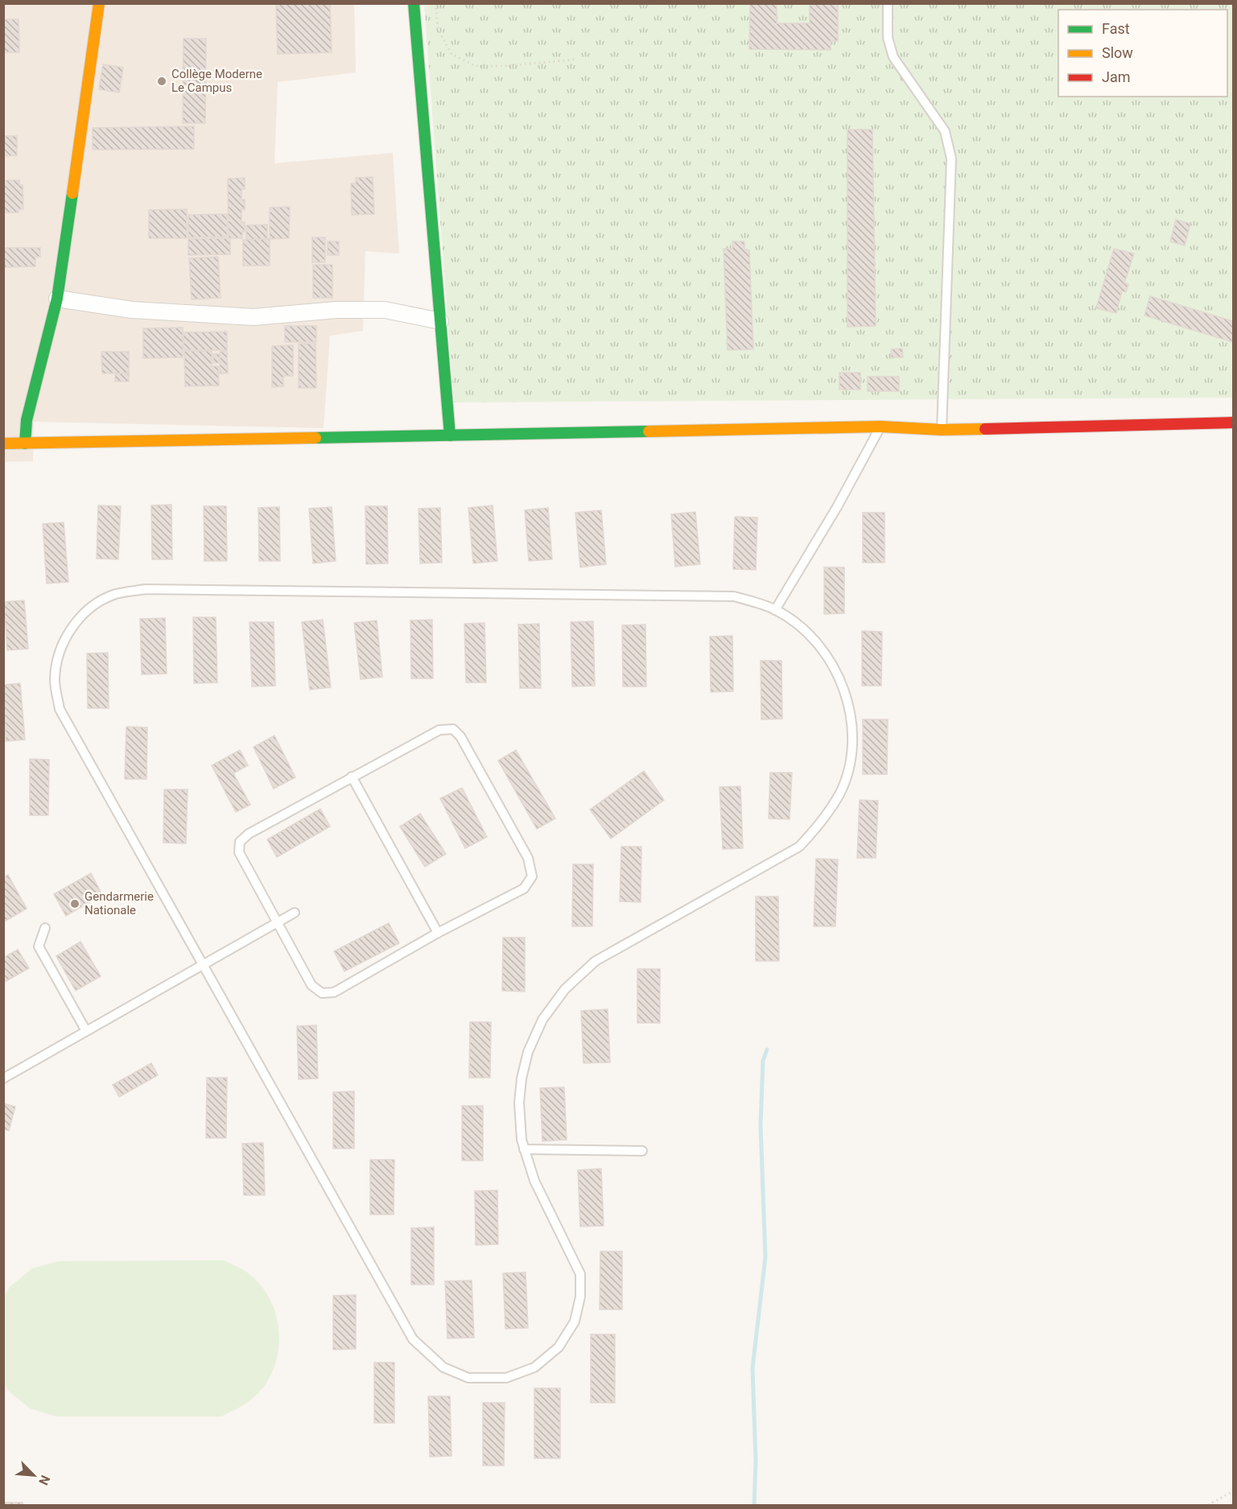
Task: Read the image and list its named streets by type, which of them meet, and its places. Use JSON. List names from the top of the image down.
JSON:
{
  "places": ["Collège Moderne Le Campus", "Gendarmerie Nationale"],
  "legend": ["Fast", "Slow", "Jam"],
  "north": "bottom right"
}
